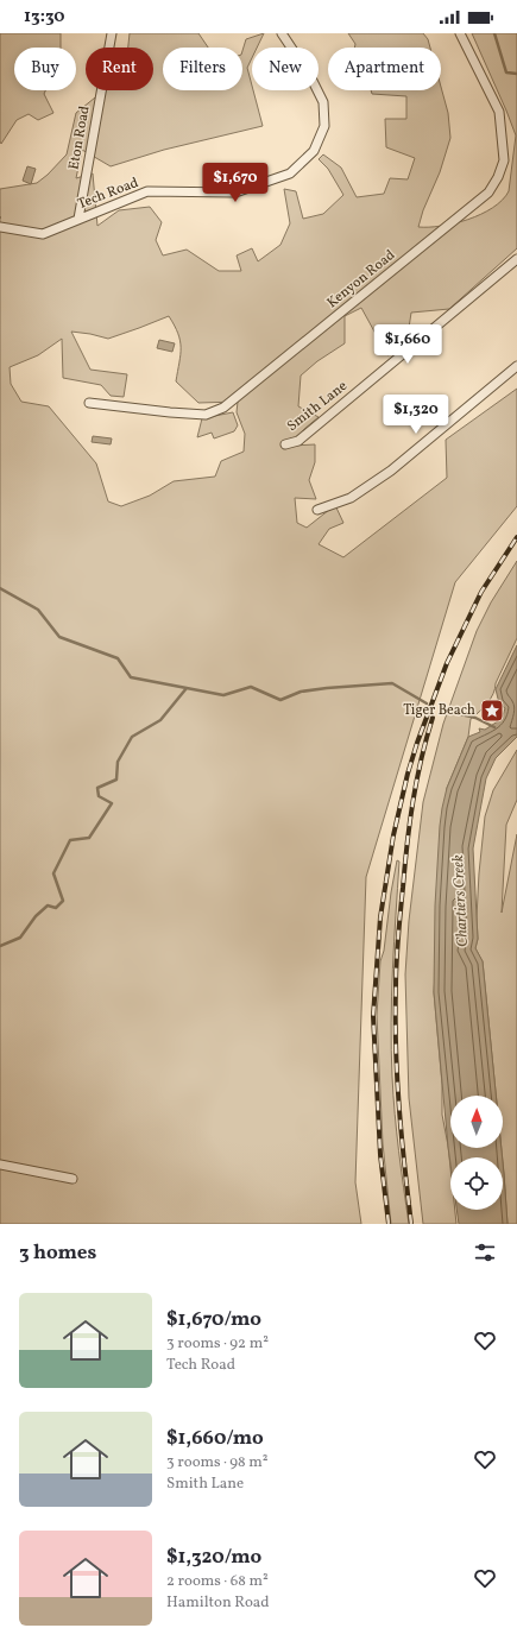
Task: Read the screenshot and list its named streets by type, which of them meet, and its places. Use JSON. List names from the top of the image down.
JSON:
{
  "streets": {
    "street": [
      "Eton Road",
      "Tech Road",
      "Kenyon Road",
      "Smith Lane"
    ]
  },
  "crossings": [
    ["Eton Road", "Tech Road"]
  ],
  "water": ["Chartiers Creek"],
  "places": {
    "place": ["Tiger Beach"]
  },
  "north": "top",
  "page": {
    "status": "13:30",
    "chip": [
      "Buy",
      "Rent",
      "Filters",
      "New",
      "Apartment"
    ],
    "price": ["$1,670", "$1,660", "$1,320"],
    "heading": "3 homes",
    "list": [
      {
        "name": "$1,670/mo",
        "note": "3 rooms · 92 m² · Tech Road"
      },
      {
        "name": "$1,660/mo",
        "note": "3 rooms · 98 m² · Smith Lane"
      },
      {
        "name": "$1,320/mo",
        "note": "2 rooms · 68 m² · Hamilton Road"
      }
    ]
  }
}
